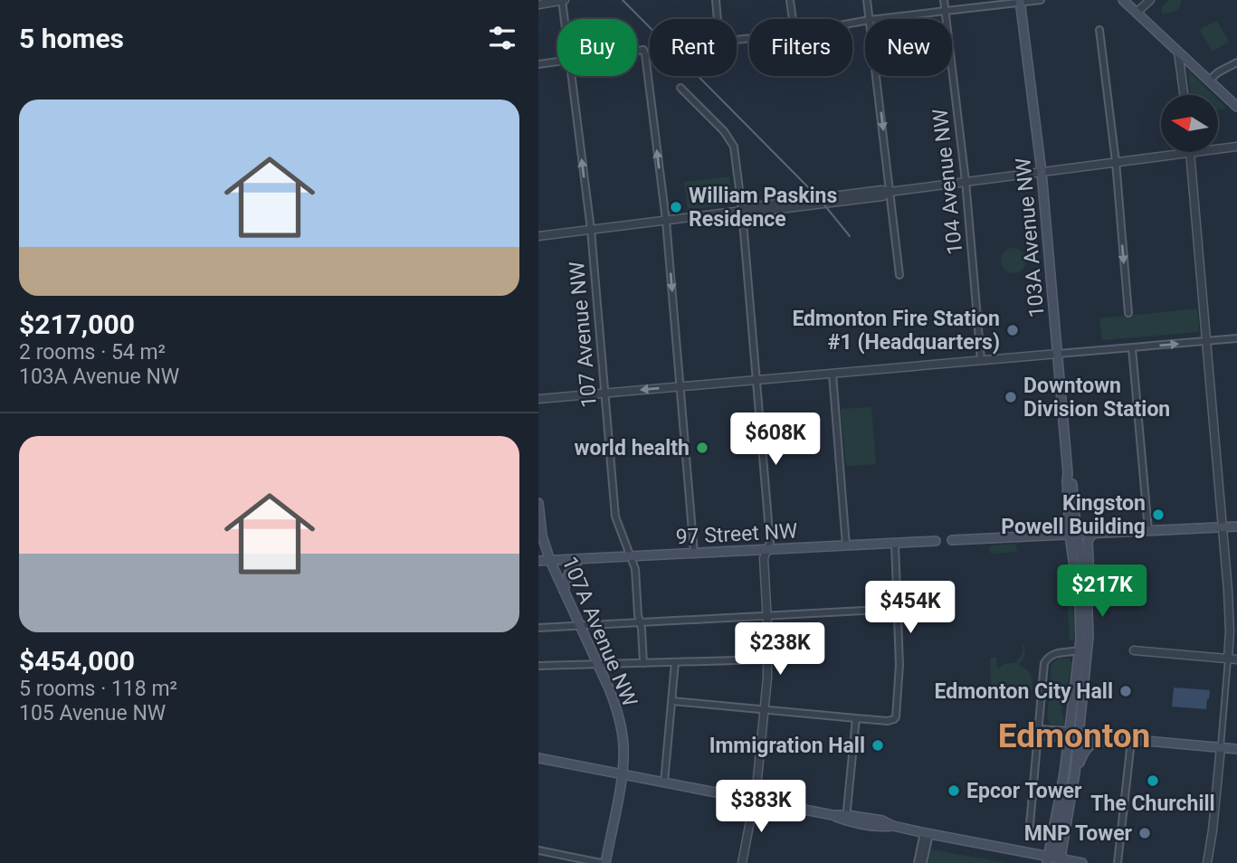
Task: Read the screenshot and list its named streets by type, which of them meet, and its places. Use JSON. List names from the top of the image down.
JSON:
{
  "streets": {
    "main road": ["103A Avenue NW", "97 Street NW", "107A Avenue NW"],
    "street": ["104 Avenue NW", "107 Avenue NW"]
  },
  "crossings": [
    ["107 Avenue NW", "97 Street NW"],
    ["97 Street NW", "107A Avenue NW"]
  ],
  "districts": ["Edmonton"],
  "places": [
    "William Paskins Residence",
    "Edmonton Fire Station #1 (Headquarters)",
    "Downtown Division Station",
    "world health",
    "Kingston Powell Building",
    "Edmonton City Hall",
    "Immigration Hall",
    "The Churchill",
    "Epcor Tower",
    "MNP Tower"
  ],
  "north": "left",
  "page": {
    "heading": "5 homes",
    "chip": [
      "Buy",
      "Rent",
      "Filters",
      "New"
    ],
    "list": [
      {
        "name": "$217,000",
        "note": "2 rooms · 54 m² · 103A Avenue NW"
      },
      {
        "name": "$454,000",
        "note": "5 rooms · 118 m² · 105 Avenue NW"
      }
    ],
    "price": [
      "$608K",
      "$217K",
      "$454K",
      "$238K",
      "$383K"
    ]
  }
}
